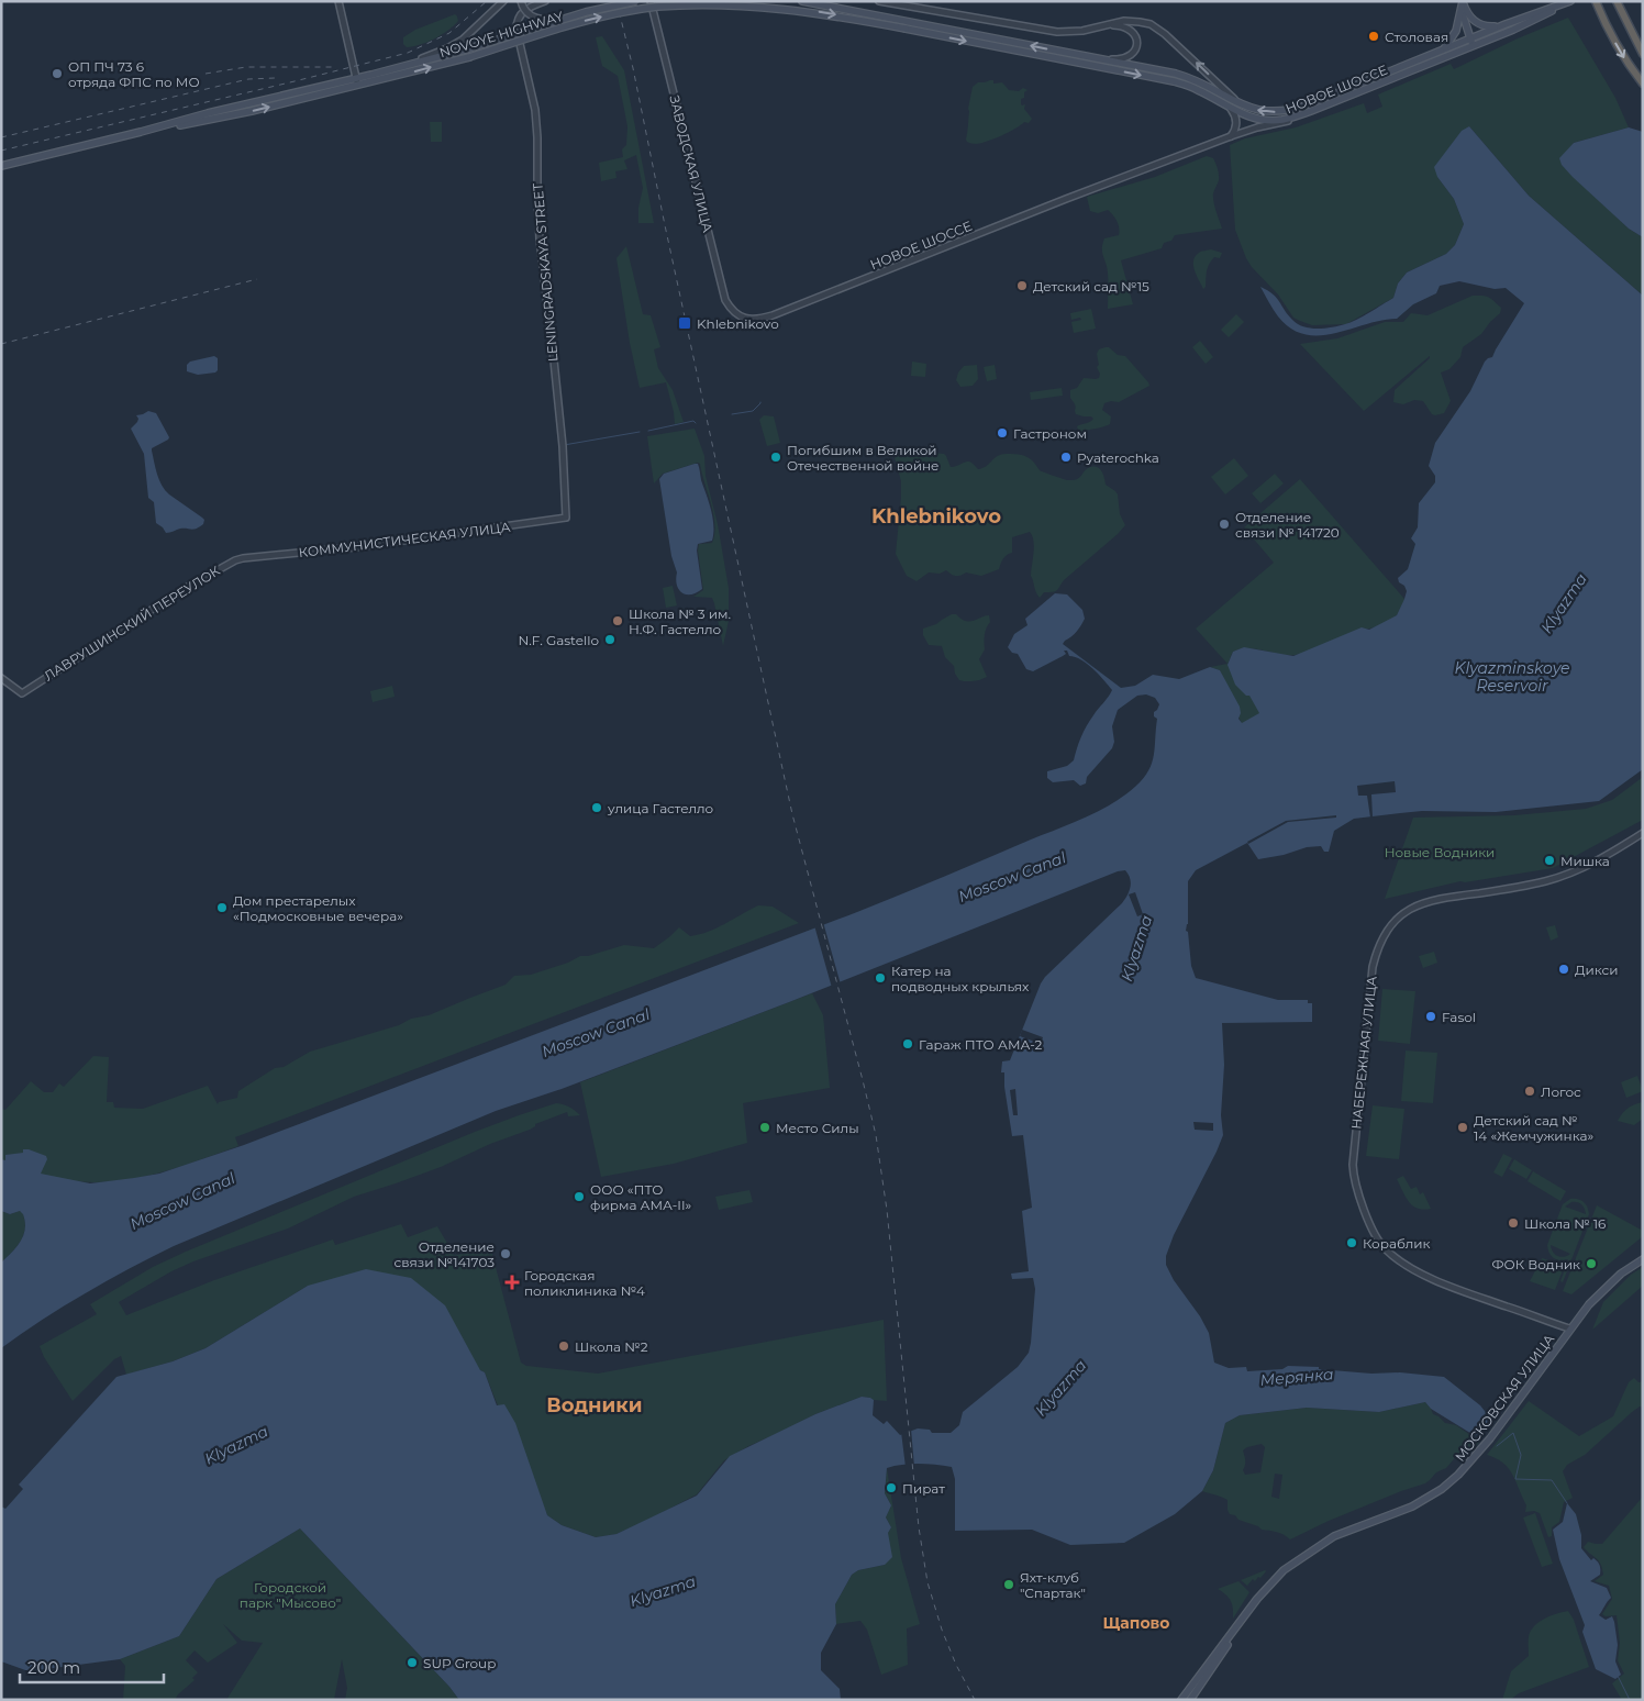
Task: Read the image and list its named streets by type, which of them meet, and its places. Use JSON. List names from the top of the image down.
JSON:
{
  "streets": {
    "main road": ["NOVOYE HIGHWAY", "НОВОЕ ШОССЕ", "МОСКОВСКАЯ УЛИЦА"],
    "street": [
      "ЗАВОДСКАЯ УЛИЦА",
      "LENINGRADSKAYA STREET",
      "КОММУНИСТИЧЕСКАЯ УЛИЦА",
      "ЛАВРУШИНСКИЙ ПЕРЕУЛОК",
      "НАБЕРЕЖНАЯ УЛИЦА"
    ]
  },
  "crossings": [
    ["NOVOYE HIGHWAY", "НОВОЕ ШОССЕ"],
    ["НОВОЕ ШОССЕ", "ЗАВОДСКАЯ УЛИЦА"],
    ["LENINGRADSKAYA STREET", "КОММУНИСТИЧЕСКАЯ УЛИЦА"],
    ["КОММУНИСТИЧЕСКАЯ УЛИЦА", "ЛАВРУШИНСКИЙ ПЕРЕУЛОК"],
    ["НАБЕРЕЖНАЯ УЛИЦА", "МОСКОВСКАЯ УЛИЦА"]
  ],
  "districts": ["Khlebnikovo", "Водники", "Щапово"],
  "water": [
    "Klyazma",
    "Klyazminskoye Reservoir",
    "Moscow Canal",
    "Мерянка"
  ],
  "parks": ["Новые Водники", "Городской парк \"Мысово\""],
  "places": {
    "other": [
      "Столовая",
      "ОП ПЧ 73 6 отряда ФПС по МО",
      "Детский сад №15",
      "Гастроном",
      "Погибшим в Великой Отечественной войне",
      "Pyaterochka",
      "Отделение связи № 141720",
      "Школа № 3 им. Н.Ф. Гастелло",
      "N.F. Gastello",
      "улица Гастелло",
      "Мишка",
      "Дом престарелых «Подмосковные вечера»",
      "Дикси",
      "Катер на подводных крыльях",
      "Fasol",
      "Гараж ПТО АМА-2",
      "Логос",
      "Место Силы",
      "Детский сад № 14 «Жемчужинка»",
      "ООО «ПТО фирма АМА-II»",
      "Школа № 16",
      "Кораблик",
      "Отделение связи №141703",
      "ФОК Водник",
      "Школа №2",
      "Пират",
      "Яхт-клуб \"Спартак\"",
      "SUP Group"
    ],
    "transit": ["Khlebnikovo"],
    "health": ["Городская поликлиника №4"]
  },
  "scale_bar": "200 m"
}
